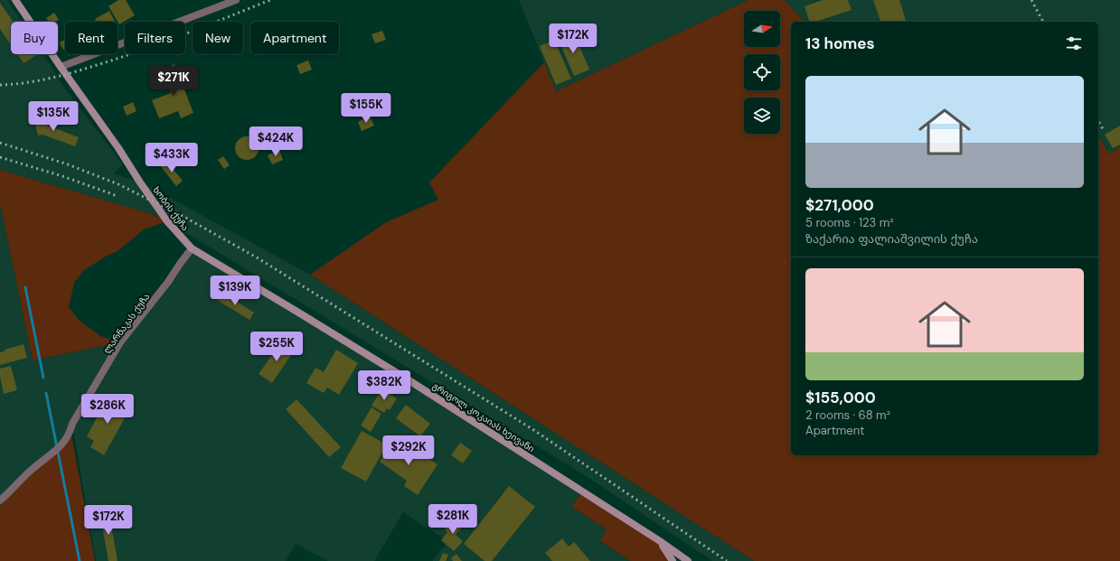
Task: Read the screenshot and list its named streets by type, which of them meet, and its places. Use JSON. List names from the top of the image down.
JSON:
{
  "streets": {
    "main road": ["ხობის ქუჩა", "გრიგოლ კოკაიას ხეივანი"],
    "street": ["ლარნაკას ქუჩა"]
  },
  "crossings": [
    ["ხობის ქუჩა", "ლარნაკას ქუჩა"],
    ["ხობის ქუჩა", "გრიგოლ კოკაიას ხეივანი"],
    ["ლარნაკას ქუჩა", "გრიგოლ კოკაიას ხეივანი"]
  ],
  "north": "right",
  "page": {
    "chip": [
      "Buy",
      "Rent",
      "Filters",
      "New",
      "Apartment"
    ],
    "heading": "13 homes",
    "price": [
      "$172K",
      "$271K",
      "$155K",
      "$135K",
      "$424K",
      "$433K",
      "$139K",
      "$255K",
      "$382K",
      "$286K",
      "$292K",
      "$281K",
      "$172K"
    ],
    "list": [
      {
        "name": "$271,000",
        "note": "5 rooms · 123 m² · ზაქარია ფალიაშვილის ქუჩა"
      },
      {
        "name": "$155,000",
        "note": "2 rooms · 68 m² · Apartment"
      }
    ]
  }
}
